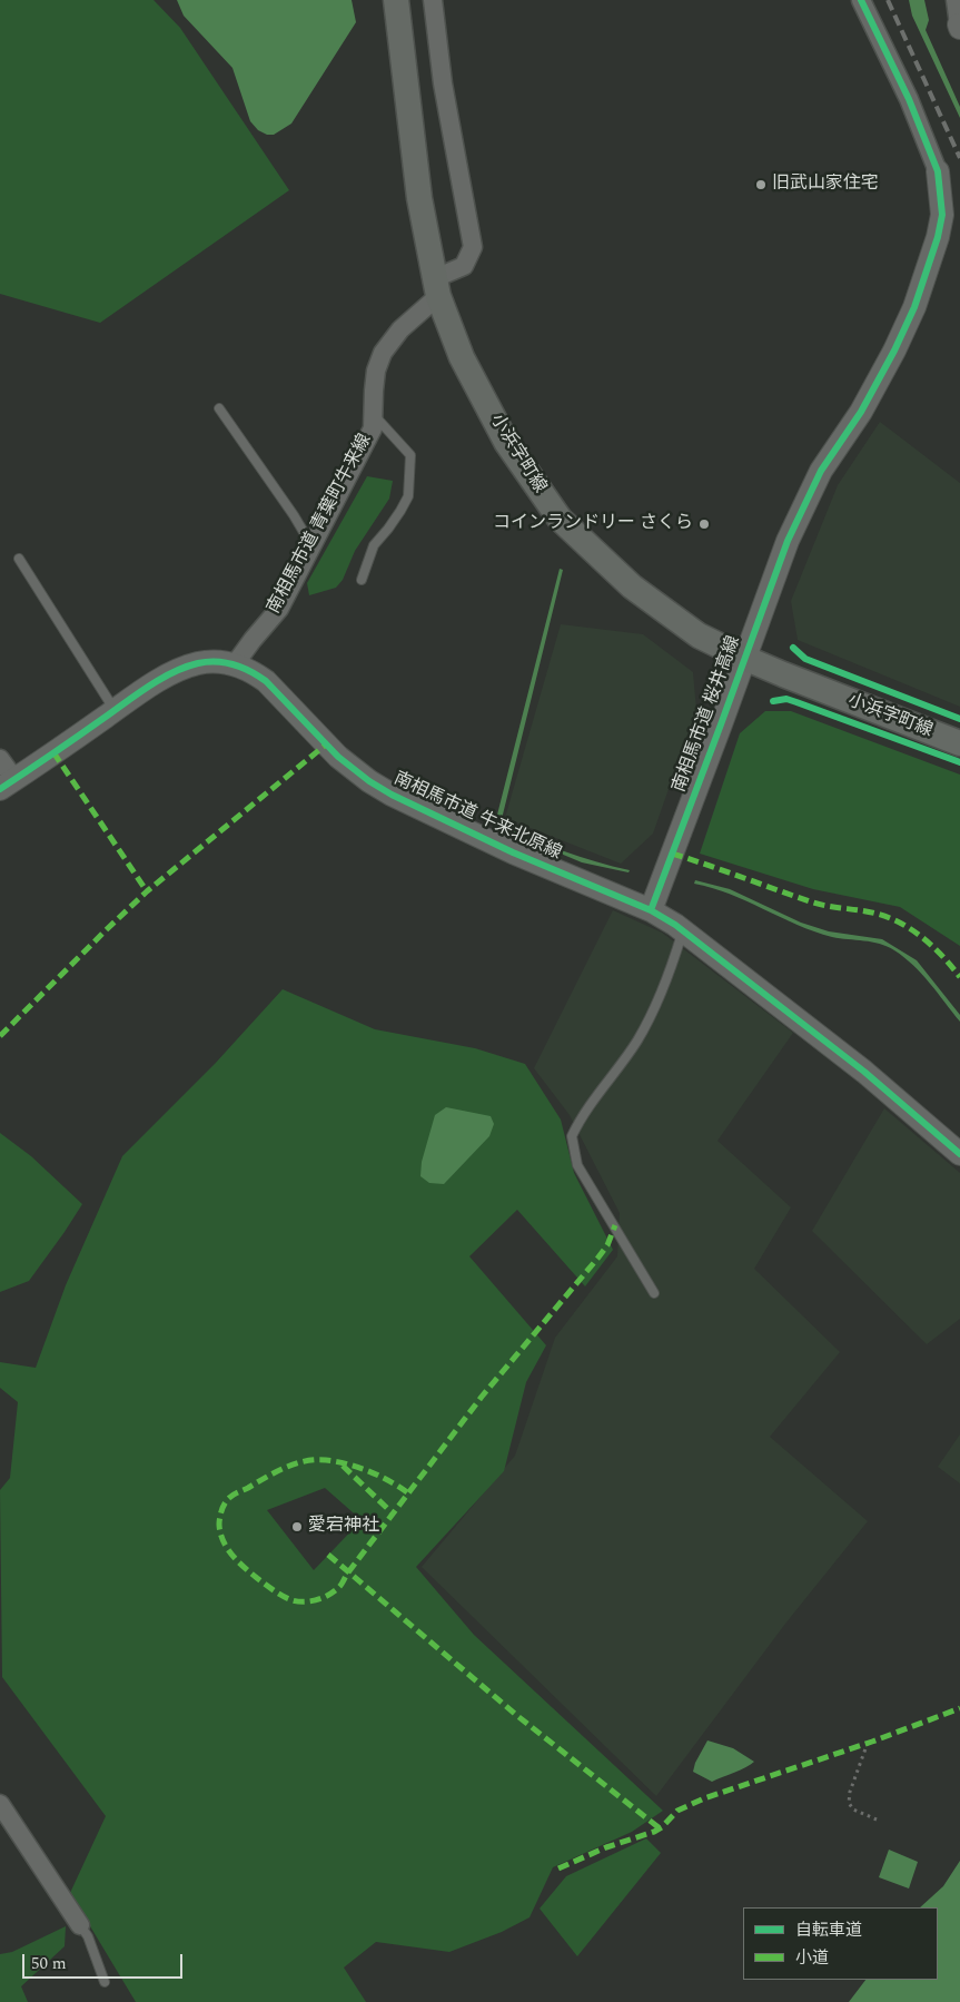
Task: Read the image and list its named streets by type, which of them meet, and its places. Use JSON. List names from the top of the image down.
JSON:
{
  "streets": {
    "main road": ["小浜字町線"],
    "street": ["南相馬市道 青葉町牛来線", "南相馬市道 桜井高線", "南相馬市道 牛来北原線"]
  },
  "crossings": [
    ["小浜字町線", "南相馬市道 青葉町牛来線"],
    ["小浜字町線", "南相馬市道 桜井高線"],
    ["南相馬市道 青葉町牛来線", "南相馬市道 牛来北原線"],
    ["南相馬市道 桜井高線", "南相馬市道 牛来北原線"]
  ],
  "places": ["旧武山家住宅", "コインランドリー さくら", "愛宕神社"],
  "legend": ["自転車道", "小道"],
  "scale_bar": "50 m"
}
